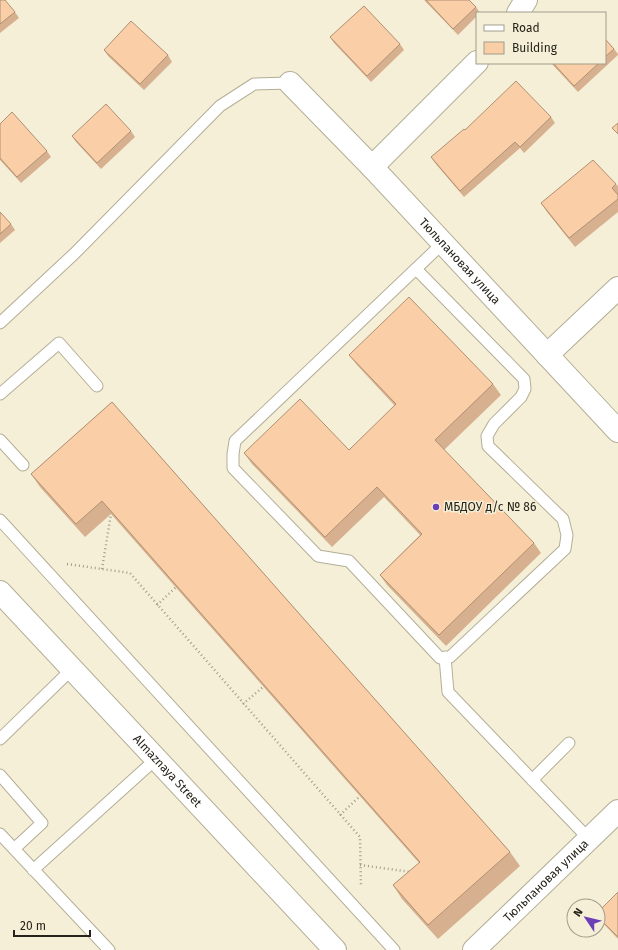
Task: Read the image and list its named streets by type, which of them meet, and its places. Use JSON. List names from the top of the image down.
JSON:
{
  "streets": {
    "street": ["Тюльпановая улица", "Almaznaya Street"]
  },
  "places": ["МБДОУ д/с № 86"],
  "legend": ["Road", "Building"],
  "scale_bar": "20 m",
  "north": "top left"
}
